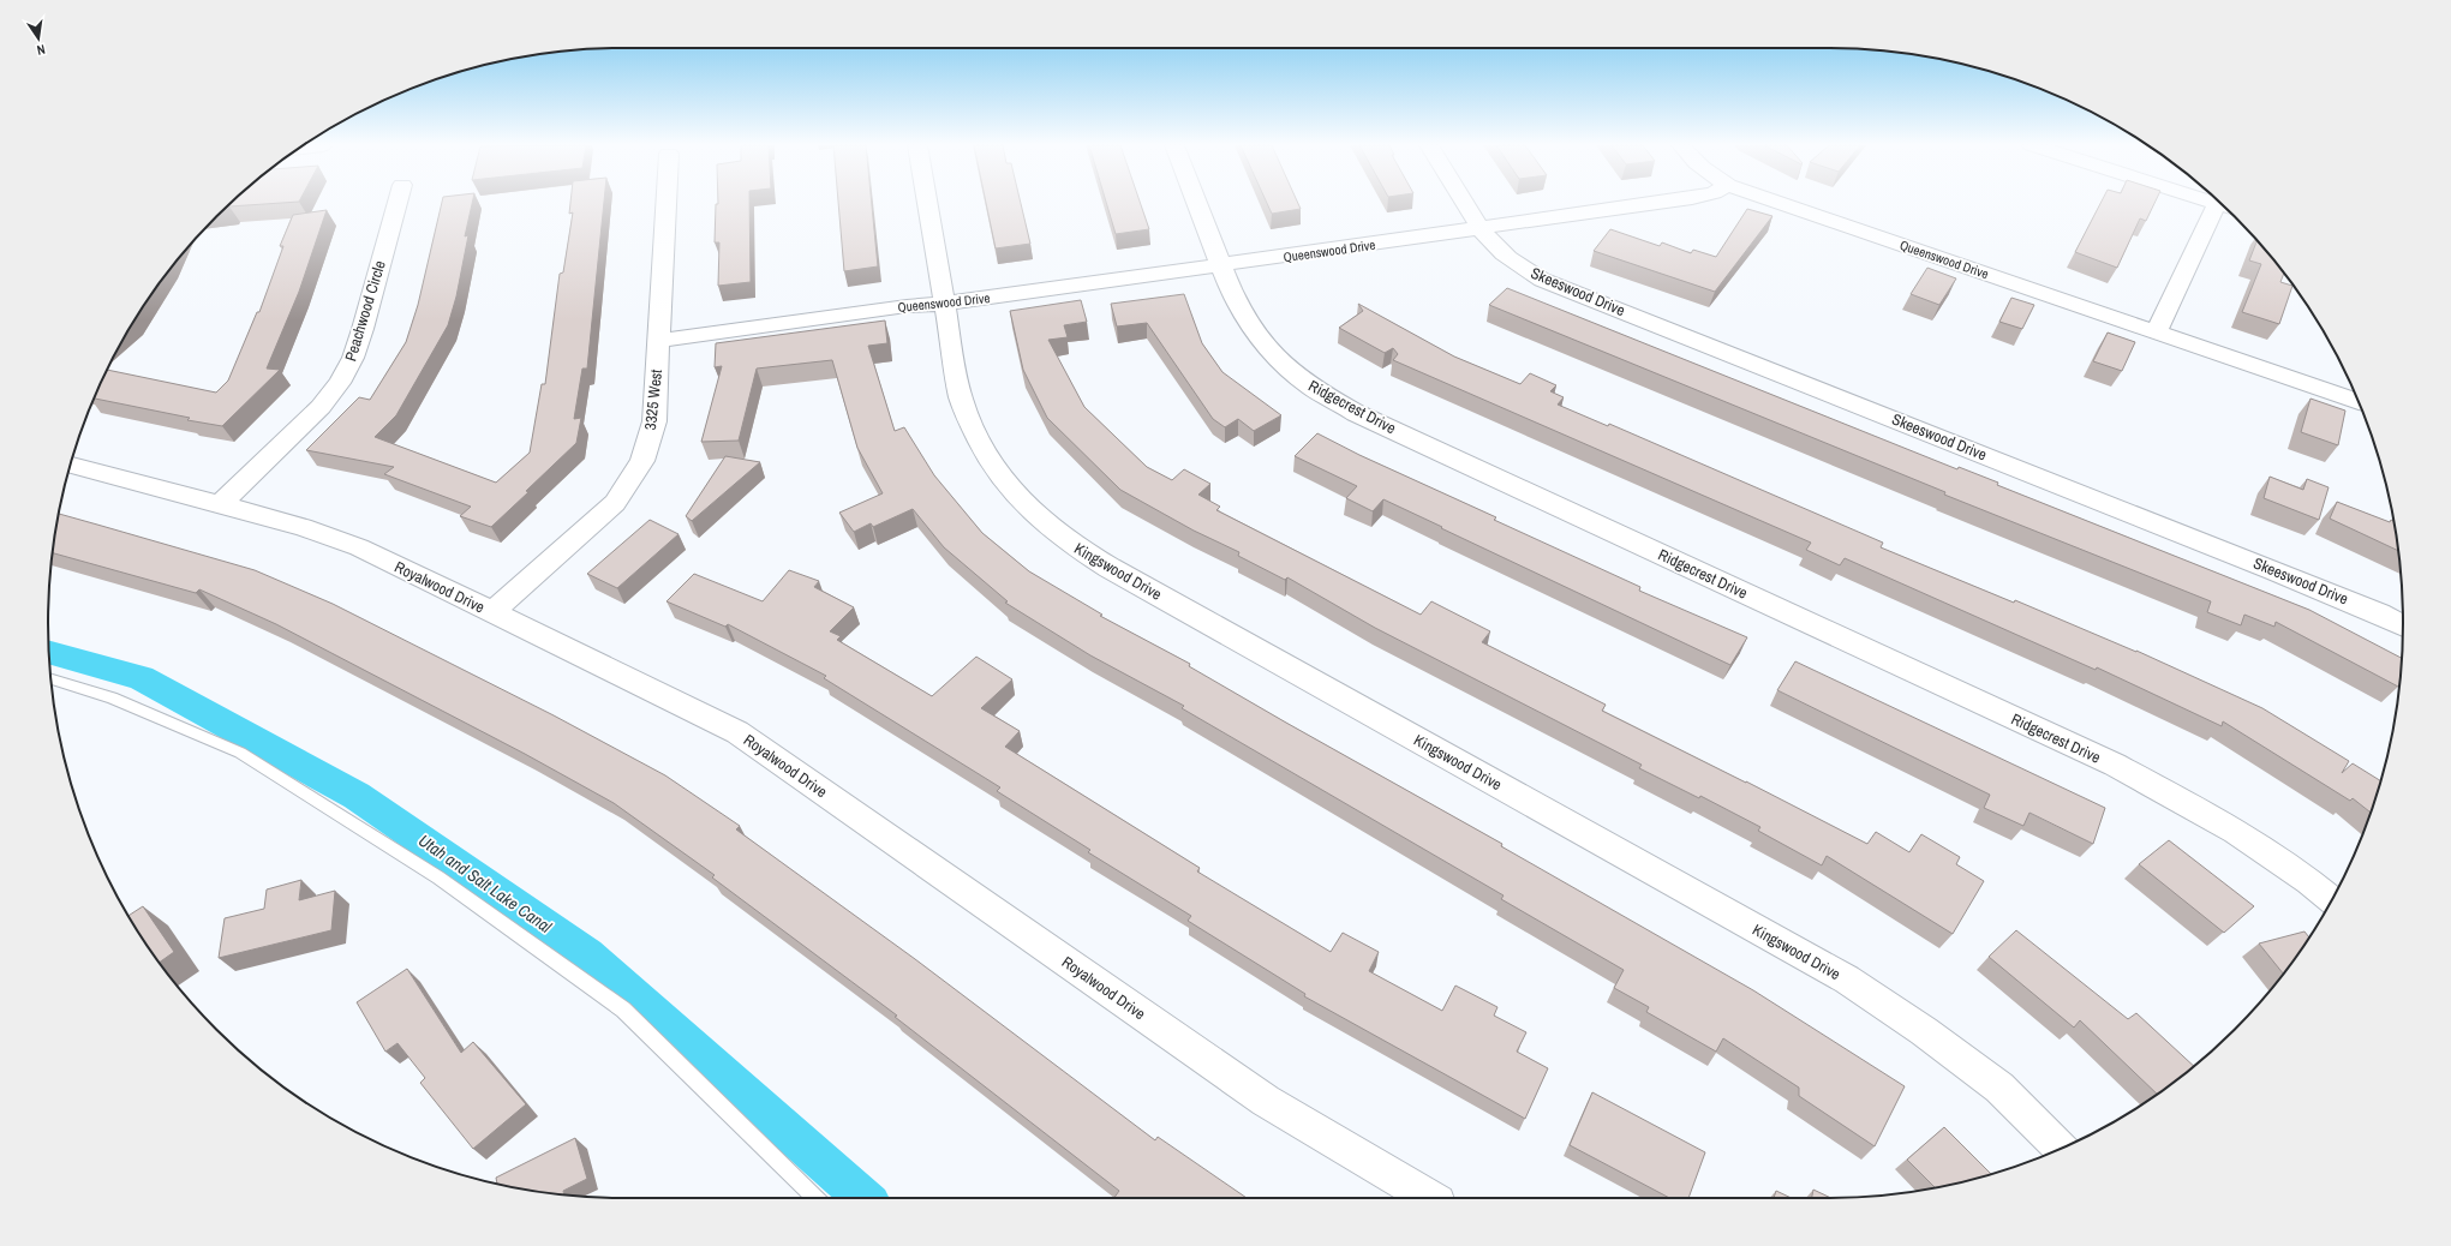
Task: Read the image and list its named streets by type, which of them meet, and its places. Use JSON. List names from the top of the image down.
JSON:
{
  "streets": {
    "street": [
      "Queenswood Drive",
      "Skeeswood Drive",
      "Peachwood Circle",
      "3325 West",
      "Ridgecrest Drive",
      "Kingswood Drive",
      "Royalwood Drive"
    ]
  },
  "crossings": [
    ["Queenswood Drive", "Skeeswood Drive"],
    ["Queenswood Drive", "3325 West"],
    ["Queenswood Drive", "Ridgecrest Drive"],
    ["Queenswood Drive", "Kingswood Drive"],
    ["Peachwood Circle", "Royalwood Drive"],
    ["3325 West", "Royalwood Drive"]
  ],
  "water": ["Utah and Salt Lake Canal"],
  "north": "bottom"
}
